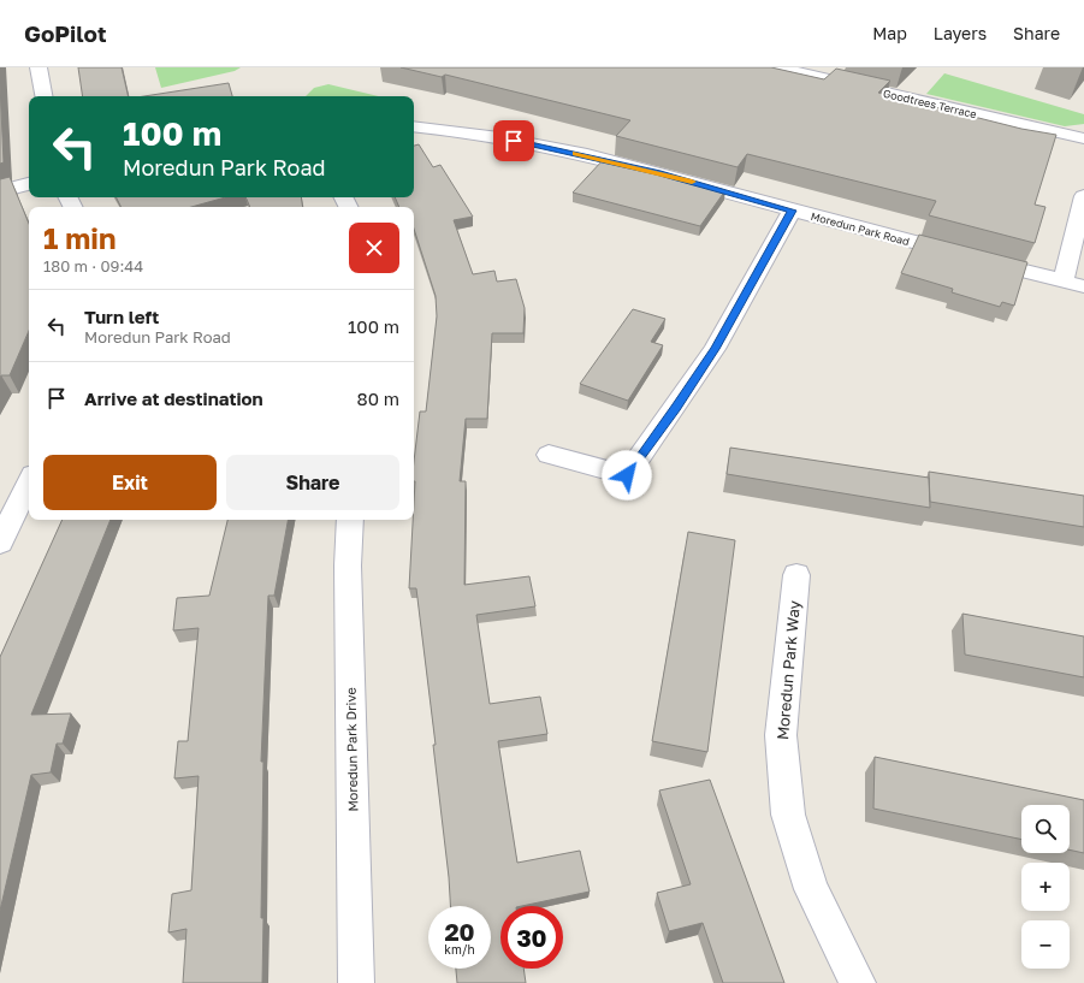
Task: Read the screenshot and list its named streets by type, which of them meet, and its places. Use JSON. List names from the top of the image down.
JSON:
{
  "streets": {
    "street": [
      "Goodtrees Terrace",
      "Moredun Park Road",
      "Moredun Park Way",
      "Moredun Park Drive"
    ]
  },
  "page": {
    "header": "GoPilot",
    "nav": ["Map", "Layers", "Share"],
    "turn": ["100 m", "Moredun Park Road"],
    "heading": ["1 min", "180 m · 09:44"],
    "list": [
      {
        "name": "Turn left",
        "note": "Moredun Park Road",
        "value": "100 m"
      },
      {
        "name": "Arrive at destination",
        "value": "80 m"
      }
    ],
    "buttons": ["Exit", "Share"],
    "map_buttons": ["+", "−"],
    "speed": "20 km/h",
    "limit": "30"
  }
}
